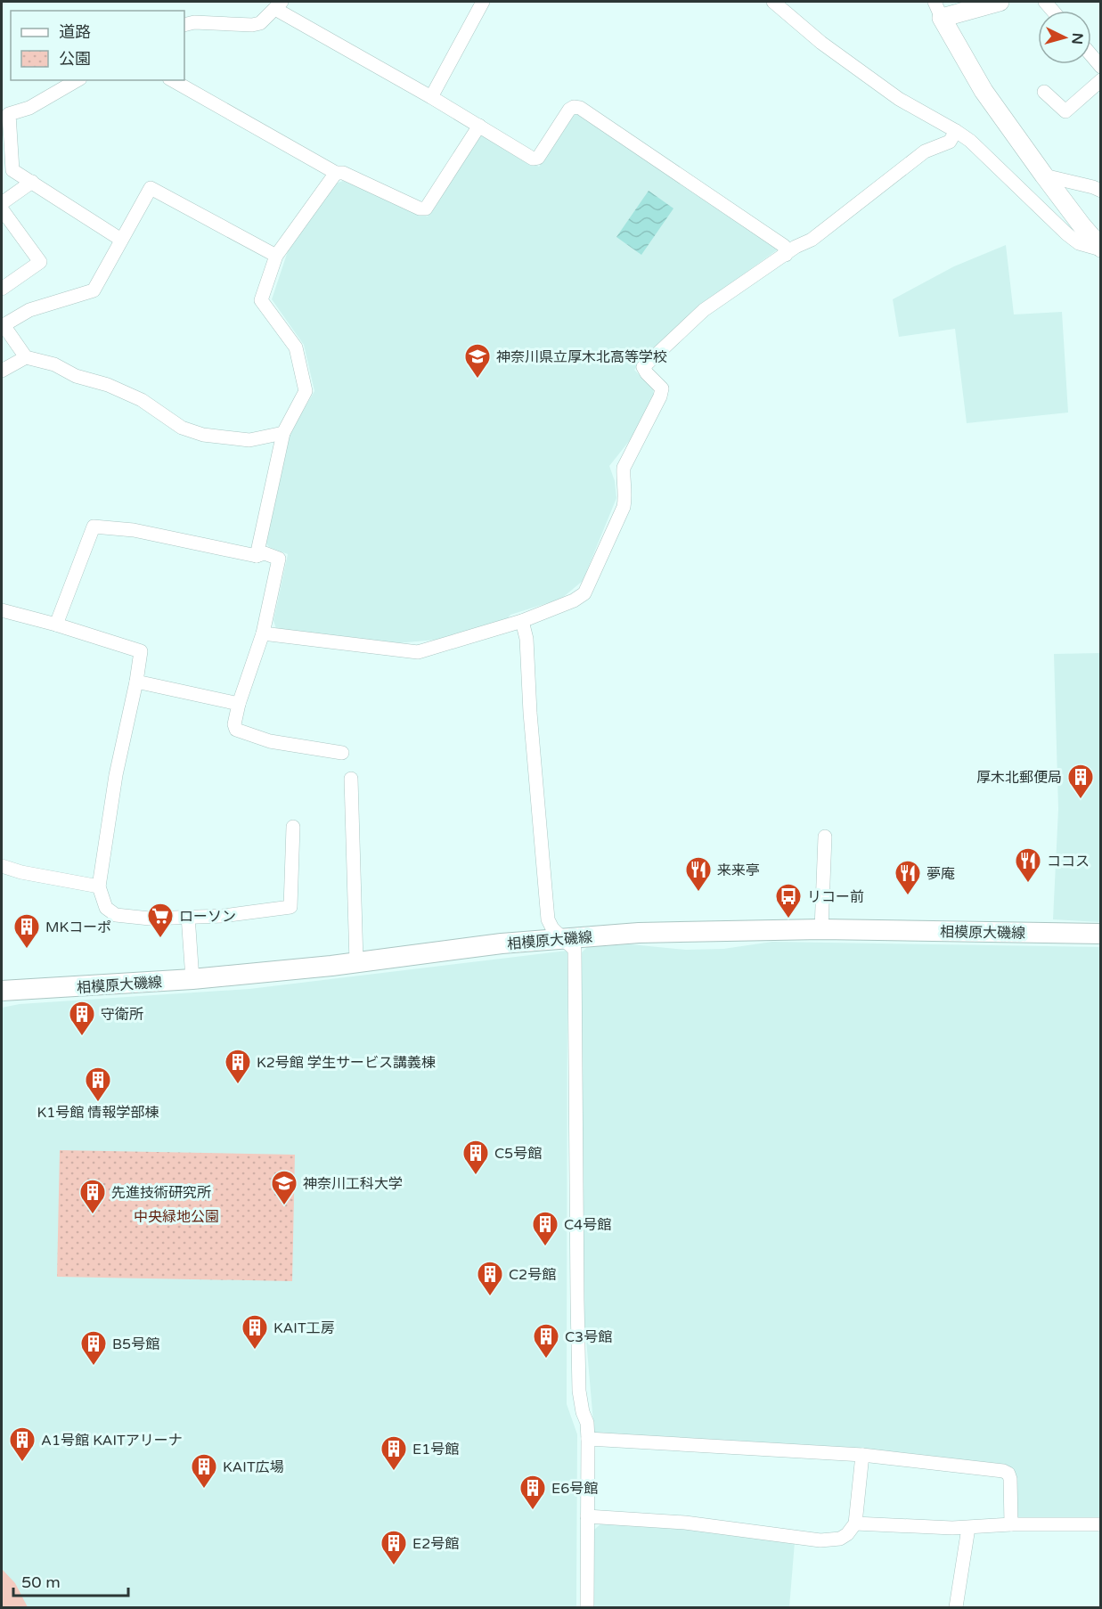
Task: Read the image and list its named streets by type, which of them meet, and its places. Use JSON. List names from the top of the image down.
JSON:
{
  "streets": {
    "main road": ["相模原大磯線"]
  },
  "parks": ["中央緑地公園"],
  "places": {
    "school or university": ["神奈川県立厚木北高等学校", "神奈川工科大学"],
    "building": [
      "厚木北郵便局",
      "MKコーポ",
      "守衛所",
      "K2号館 学生サービス講義棟",
      "K1号館 情報学部棟",
      "C5号館",
      "先進技術研究所",
      "C4号館",
      "C2号館",
      "KAIT工房",
      "C3号館",
      "B5号館",
      "A1号館 KAITアリーナ",
      "E1号館",
      "KAIT広場",
      "E6号館",
      "E2号館"
    ],
    "restaurant": ["ココス", "来来亭", "夢庵"],
    "bus stop": ["リコー前"],
    "supermarket": ["ローソン"]
  },
  "legend": ["道路", "公園"],
  "scale_bar": "50 m",
  "north": "right"
}
